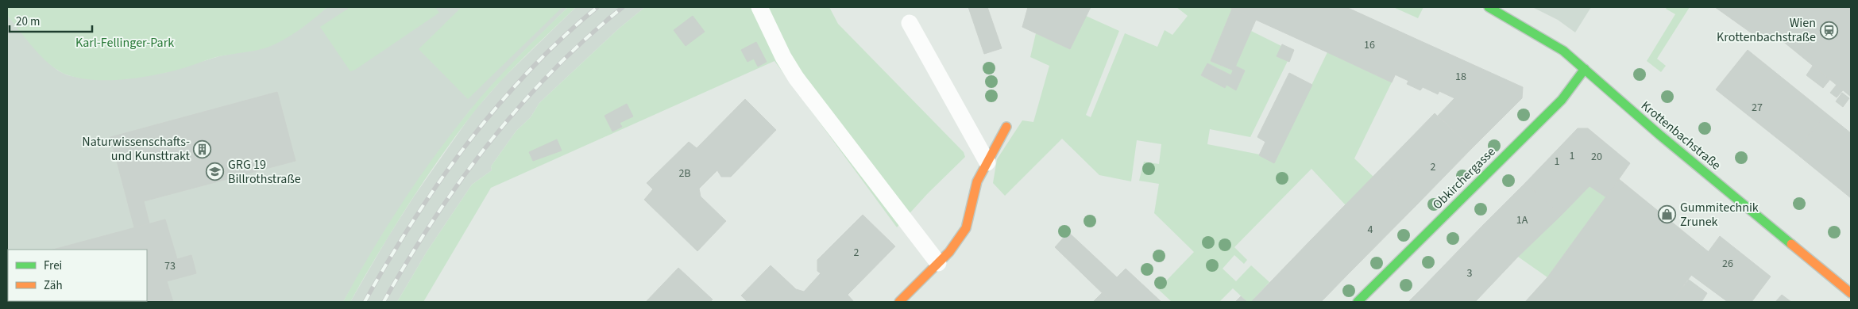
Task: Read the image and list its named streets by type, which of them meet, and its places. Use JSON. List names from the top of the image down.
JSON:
{
  "streets": {
    "street": ["Krottenbachstraße", "Obkirchergasse"]
  },
  "crossings": [
    ["Krottenbachstraße", "Obkirchergasse"]
  ],
  "parks": ["Karl-Fellinger-Park"],
  "places": {
    "station": ["Wien Krottenbachstraße"],
    "building": ["Naturwissenschafts- und Kunsttrakt"],
    "school or university": ["GRG 19 Billrothstraße"],
    "shop": ["Gummitechnik Zrunek"]
  },
  "house_numbers": [
    "16",
    "18",
    "27",
    "1",
    "20",
    "1",
    "2",
    "2B",
    "1A",
    "4",
    "2",
    "26",
    "73",
    "3"
  ],
  "legend": ["Frei", "Zäh"],
  "scale_bar": "20 m"
}
